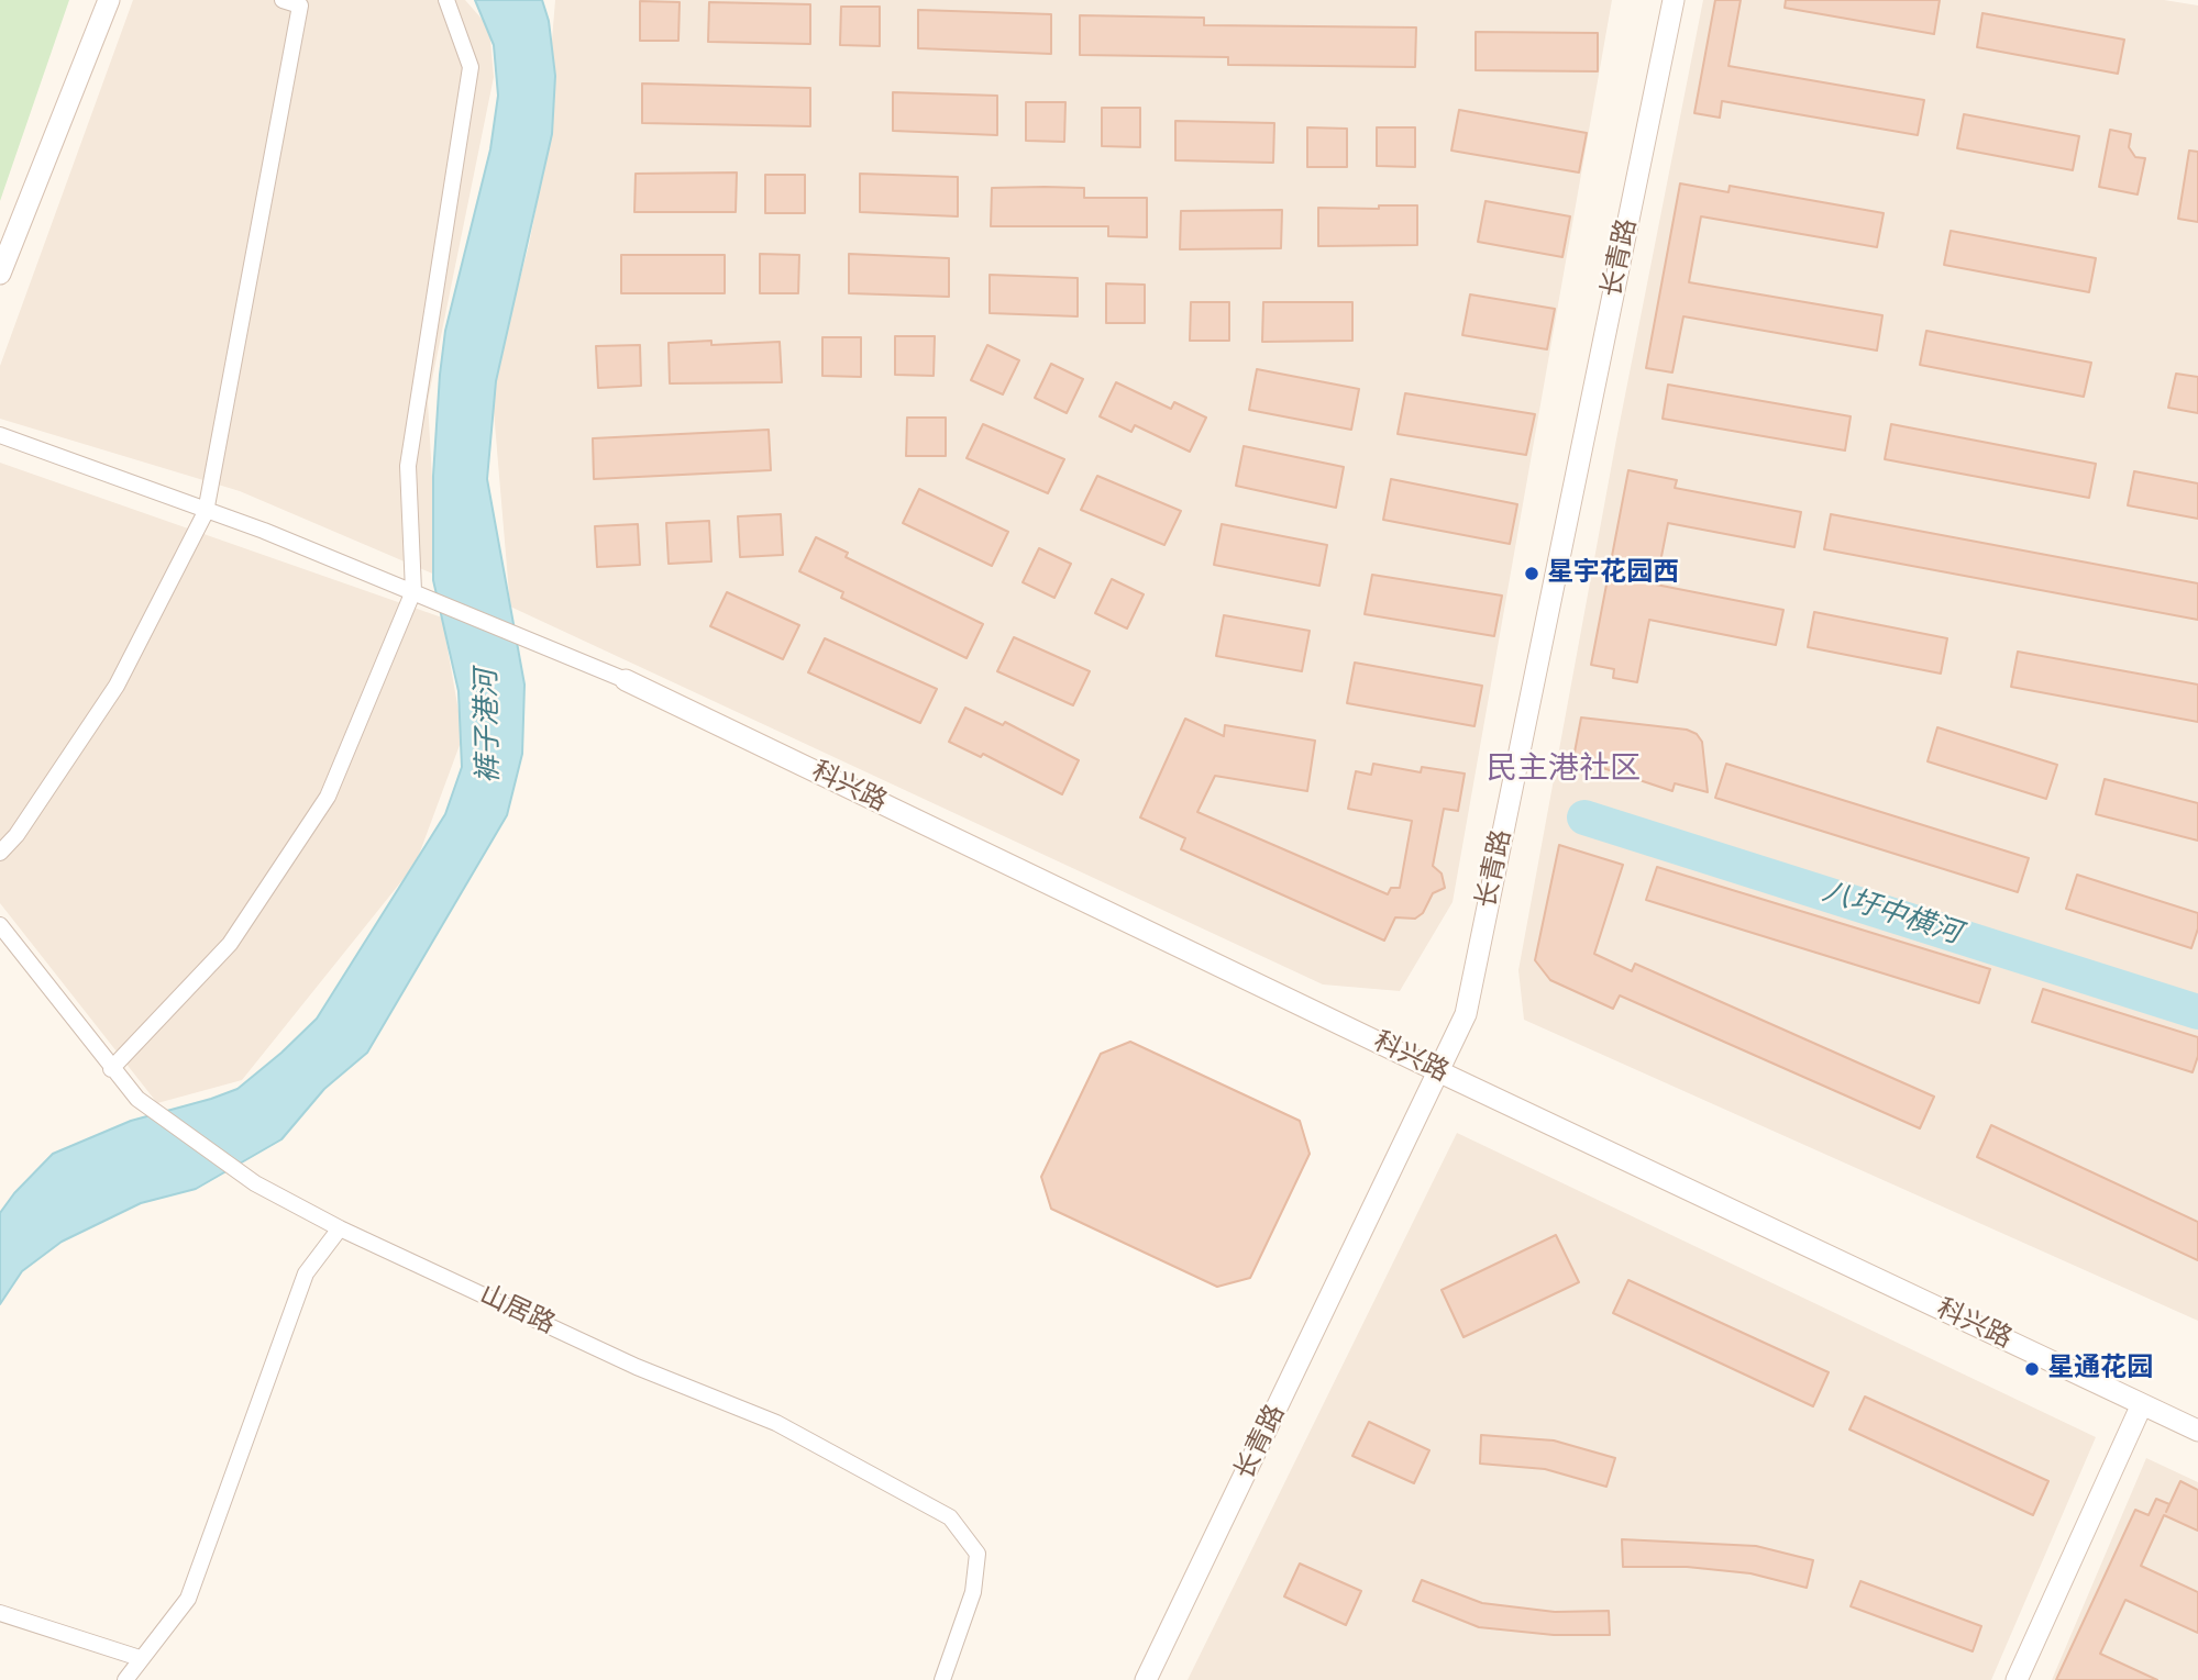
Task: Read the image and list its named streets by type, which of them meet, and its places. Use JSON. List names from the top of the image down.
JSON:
{
  "streets": {
    "street": ["长青路", "科兴路", "山居路"]
  },
  "crossings": [
    ["长青路", "科兴路"]
  ],
  "districts": ["民主港社区"],
  "water": ["裤子港河", "八圩中横河"],
  "places": ["星宇花园西", "星通花园"]
}
